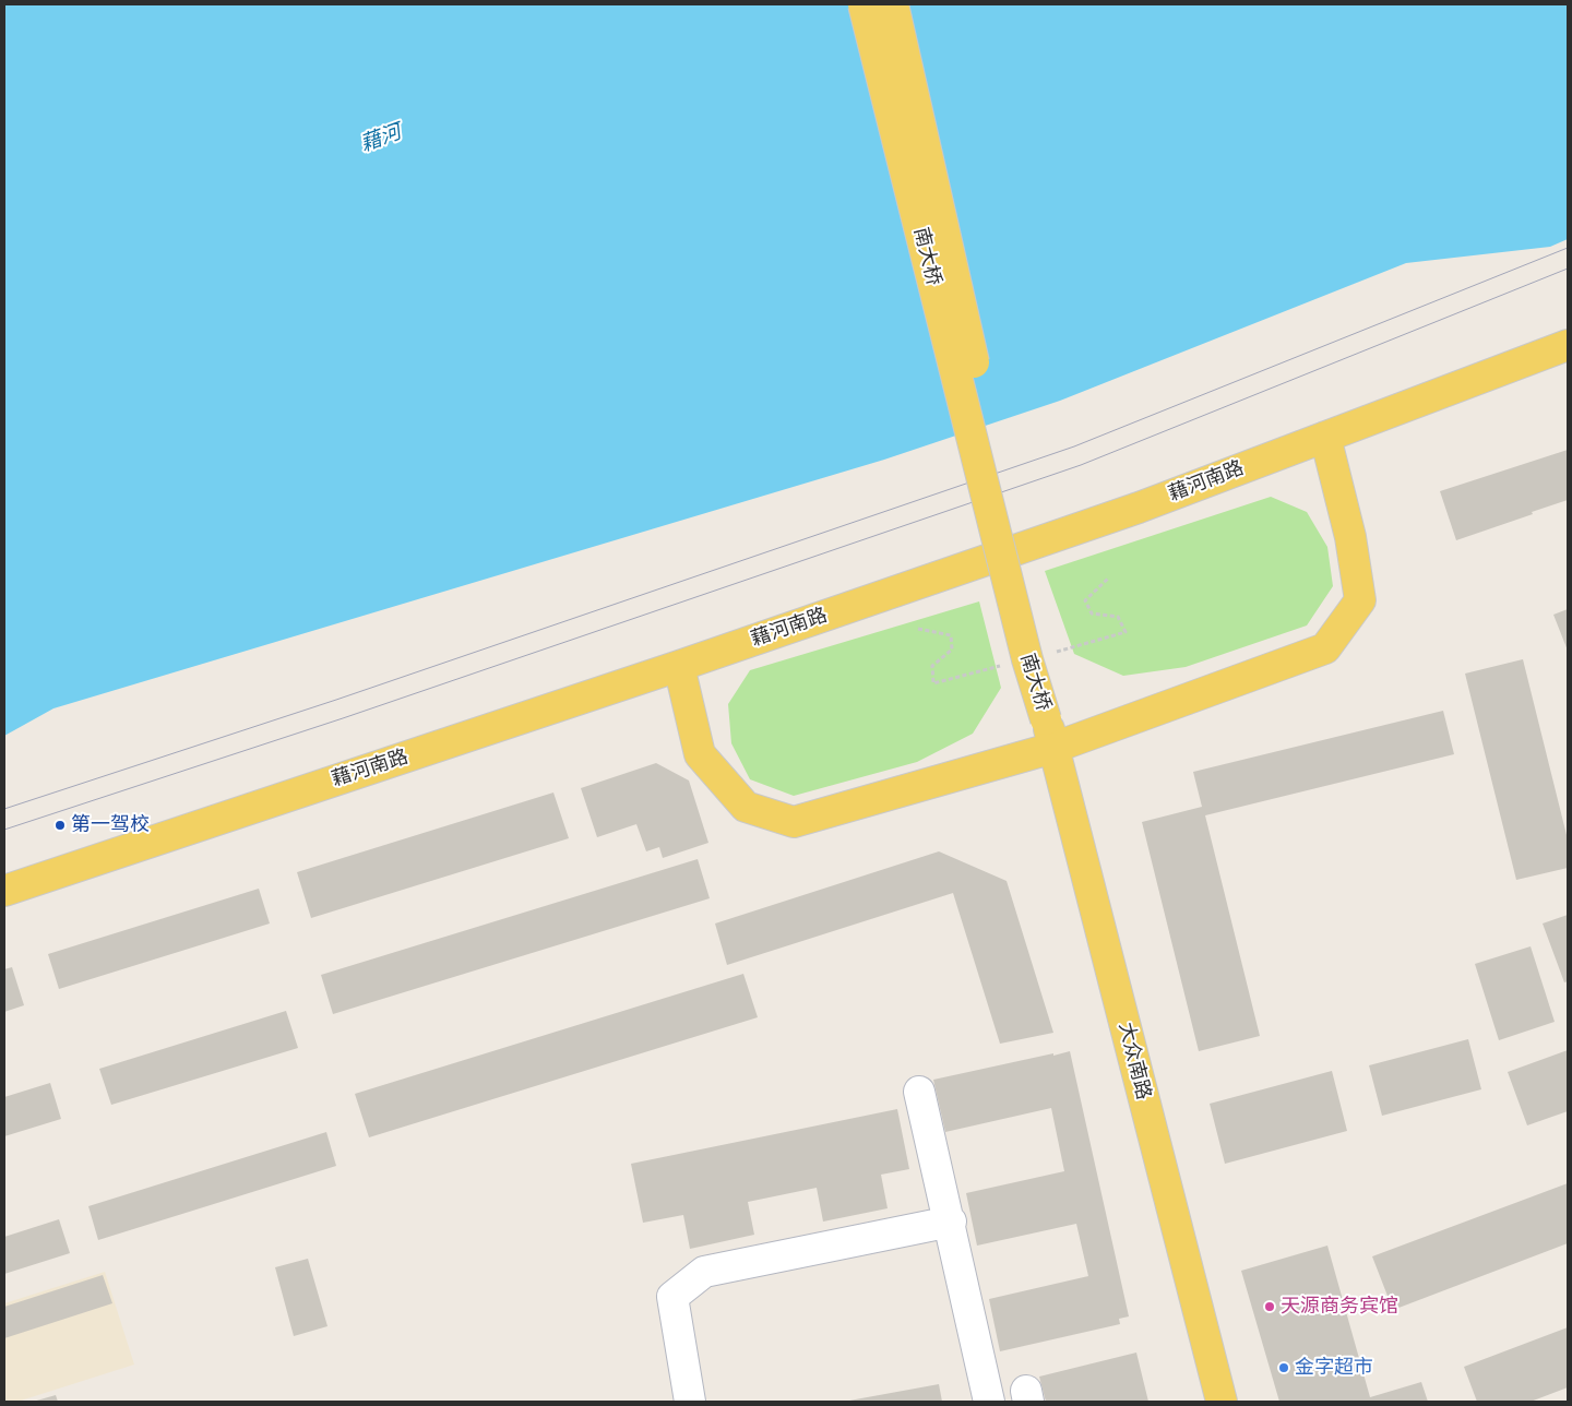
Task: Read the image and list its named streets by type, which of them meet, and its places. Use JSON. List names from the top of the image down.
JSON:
{
  "streets": {
    "main road": ["南大桥", "藉河南路", "大众南路"]
  },
  "crossings": [
    ["南大桥", "大众南路"]
  ],
  "water": ["藉河"],
  "places": ["第一驾校", "天源商务宾馆", "金字超市"]
}
